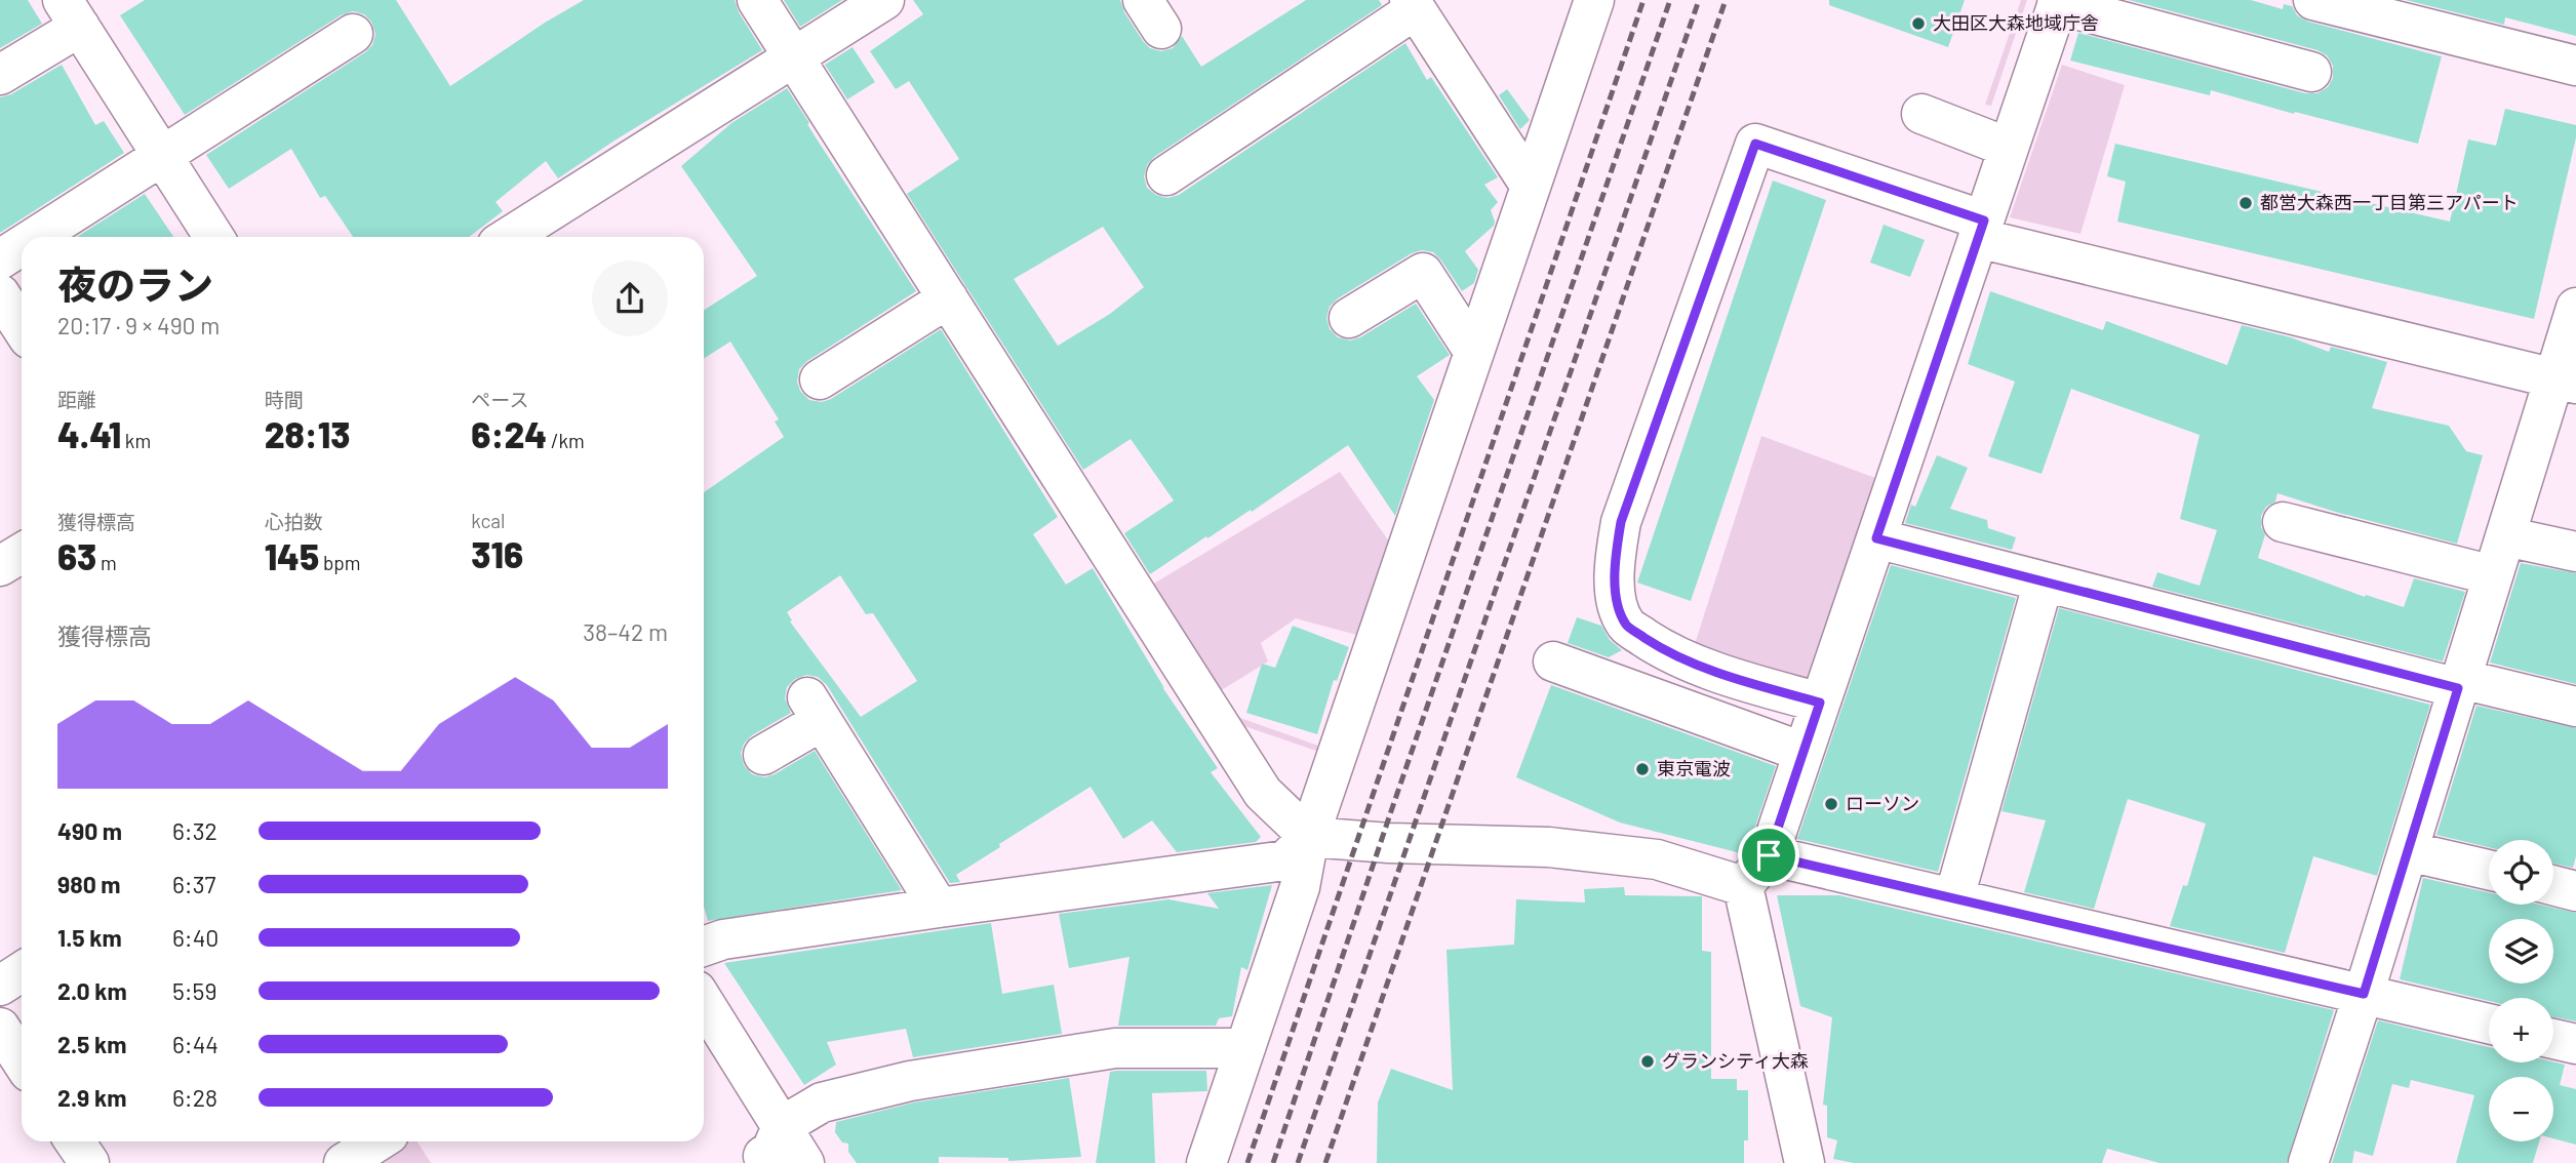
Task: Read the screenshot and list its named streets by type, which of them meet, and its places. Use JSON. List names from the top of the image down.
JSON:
{
  "places": [
    "大田区大森地域庁舎",
    "都営大森西一丁目第三アパート",
    "東京電波",
    "ローソン",
    "グランシティ大森"
  ],
  "page": {
    "heading": ["夜のラン", "20:17 · 9 × 490 m"],
    "stats": [
      ["距離", "4.41 km"],
      ["時間", "28:13"],
      ["ペース", "6:24 /km"],
      ["獲得標高", "63 m"],
      ["心拍数", "145 bpm"],
      ["kcal", "316"]
    ],
    "chart": ["獲得標高", "38–42 m"],
    "list": [
      {
        "name": "490 m",
        "note": "6:32"
      },
      {
        "name": "980 m",
        "note": "6:37"
      },
      {
        "name": "1.5 km",
        "note": "6:40"
      },
      {
        "name": "2.0 km",
        "note": "5:59"
      },
      {
        "name": "2.5 km",
        "note": "6:44"
      },
      {
        "name": "2.9 km",
        "note": "6:28"
      }
    ],
    "map_buttons": ["+", "−"]
  }
}
